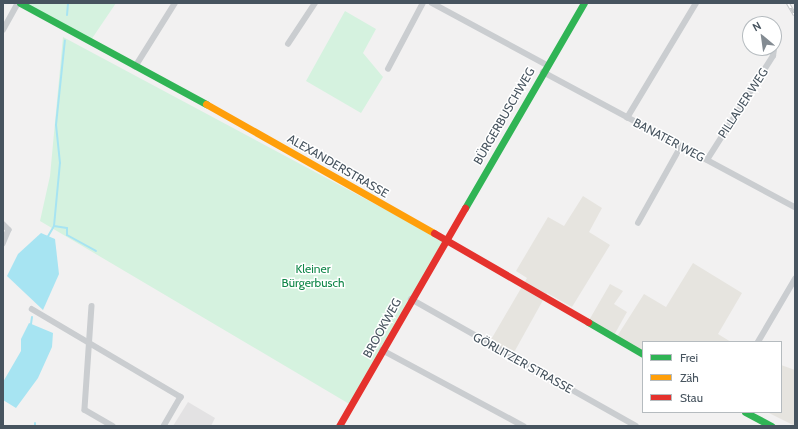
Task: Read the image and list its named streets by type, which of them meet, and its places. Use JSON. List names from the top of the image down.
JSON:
{
  "streets": {
    "main road": ["BÜRGERBUSCHWEG", "ALEXANDERSTRASSE", "BROOKWEG"],
    "street": ["PILLAUER WEG", "BANATER WEG", "GÖRLITZER STRASSE"]
  },
  "crossings": [
    ["PILLAUER WEG", "BANATER WEG"],
    ["BÜRGERBUSCHWEG", "BANATER WEG"],
    ["BÜRGERBUSCHWEG", "ALEXANDERSTRASSE"],
    ["BÜRGERBUSCHWEG", "BROOKWEG"],
    ["ALEXANDERSTRASSE", "BROOKWEG"],
    ["BROOKWEG", "GÖRLITZER STRASSE"]
  ],
  "parks": ["Kleiner Bürgerbusch"],
  "legend": ["Frei", "Zäh", "Stau"],
  "north": "top left"
}
